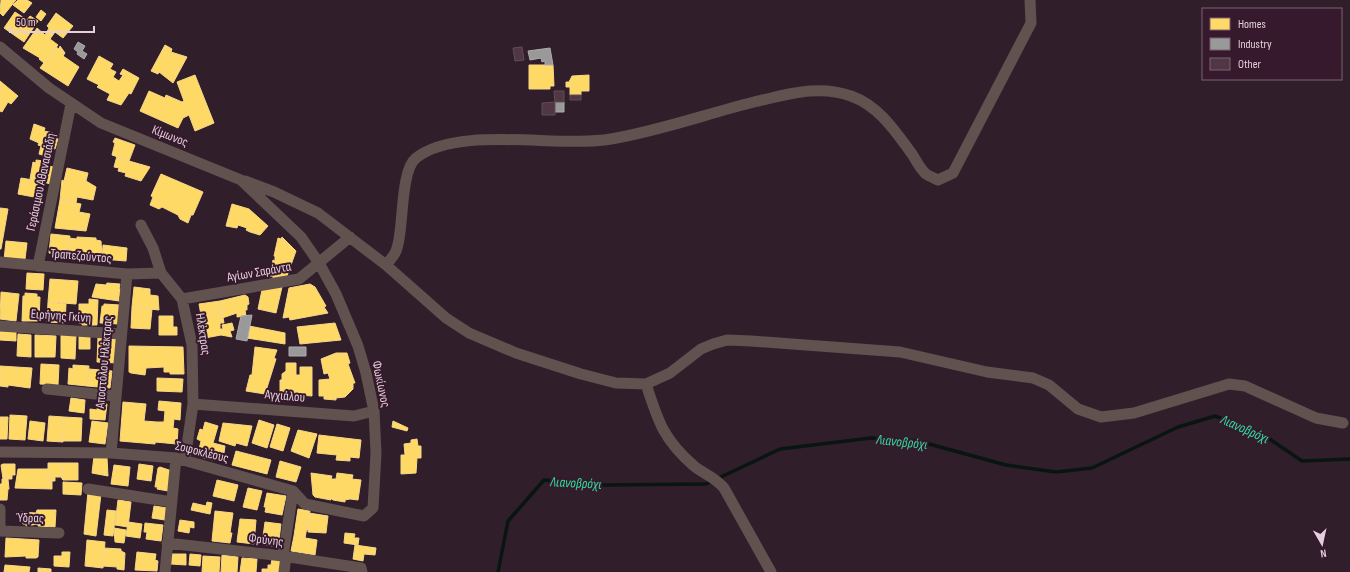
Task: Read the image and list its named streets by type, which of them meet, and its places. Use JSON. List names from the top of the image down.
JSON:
{
  "streets": {
    "street": [
      "Κίμωνος",
      "Γεράσιμου Αθανασιάδη",
      "Τραπεζούντος",
      "Αγίων Σαράντα",
      "Ειρήνης Γκίνη",
      "Ηλέκτρας",
      "Αποστόλου Ηλέκτρας",
      "Φωκίωνος",
      "Αγχιάλου",
      "Σοφοκλέους",
      "Ύδρας",
      "Φρύνης"
    ]
  },
  "crossings": [
    ["Κίμωνος", "Γεράσιμου Αθανασιάδη"],
    ["Κίμωνος", "Αγίων Σαράντα"],
    ["Κίμωνος", "Φωκίωνος"],
    ["Γεράσιμου Αθανασιάδη", "Τραπεζούντος"],
    ["Τραπεζούντος", "Ηλέκτρας"],
    ["Τραπεζούντος", "Αποστόλου Ηλέκτρας"],
    ["Αγίων Σαράντα", "Ηλέκτρας"],
    ["Αγίων Σαράντα", "Φωκίωνος"],
    ["Ειρήνης Γκίνη", "Αποστόλου Ηλέκτρας"],
    ["Ηλέκτρας", "Αγχιάλου"],
    ["Ηλέκτρας", "Σοφοκλέους"],
    ["Ηλέκτρας", "Φρύνης"],
    ["Αποστόλου Ηλέκτρας", "Σοφοκλέους"],
    ["Φωκίωνος", "Αγχιάλου"],
    ["Φωκίωνος", "Σοφοκλέους"]
  ],
  "water": ["Λιανοβρόχι"],
  "legend": ["Homes", "Industry", "Other"],
  "scale_bar": "50 m",
  "north": "bottom"
}
